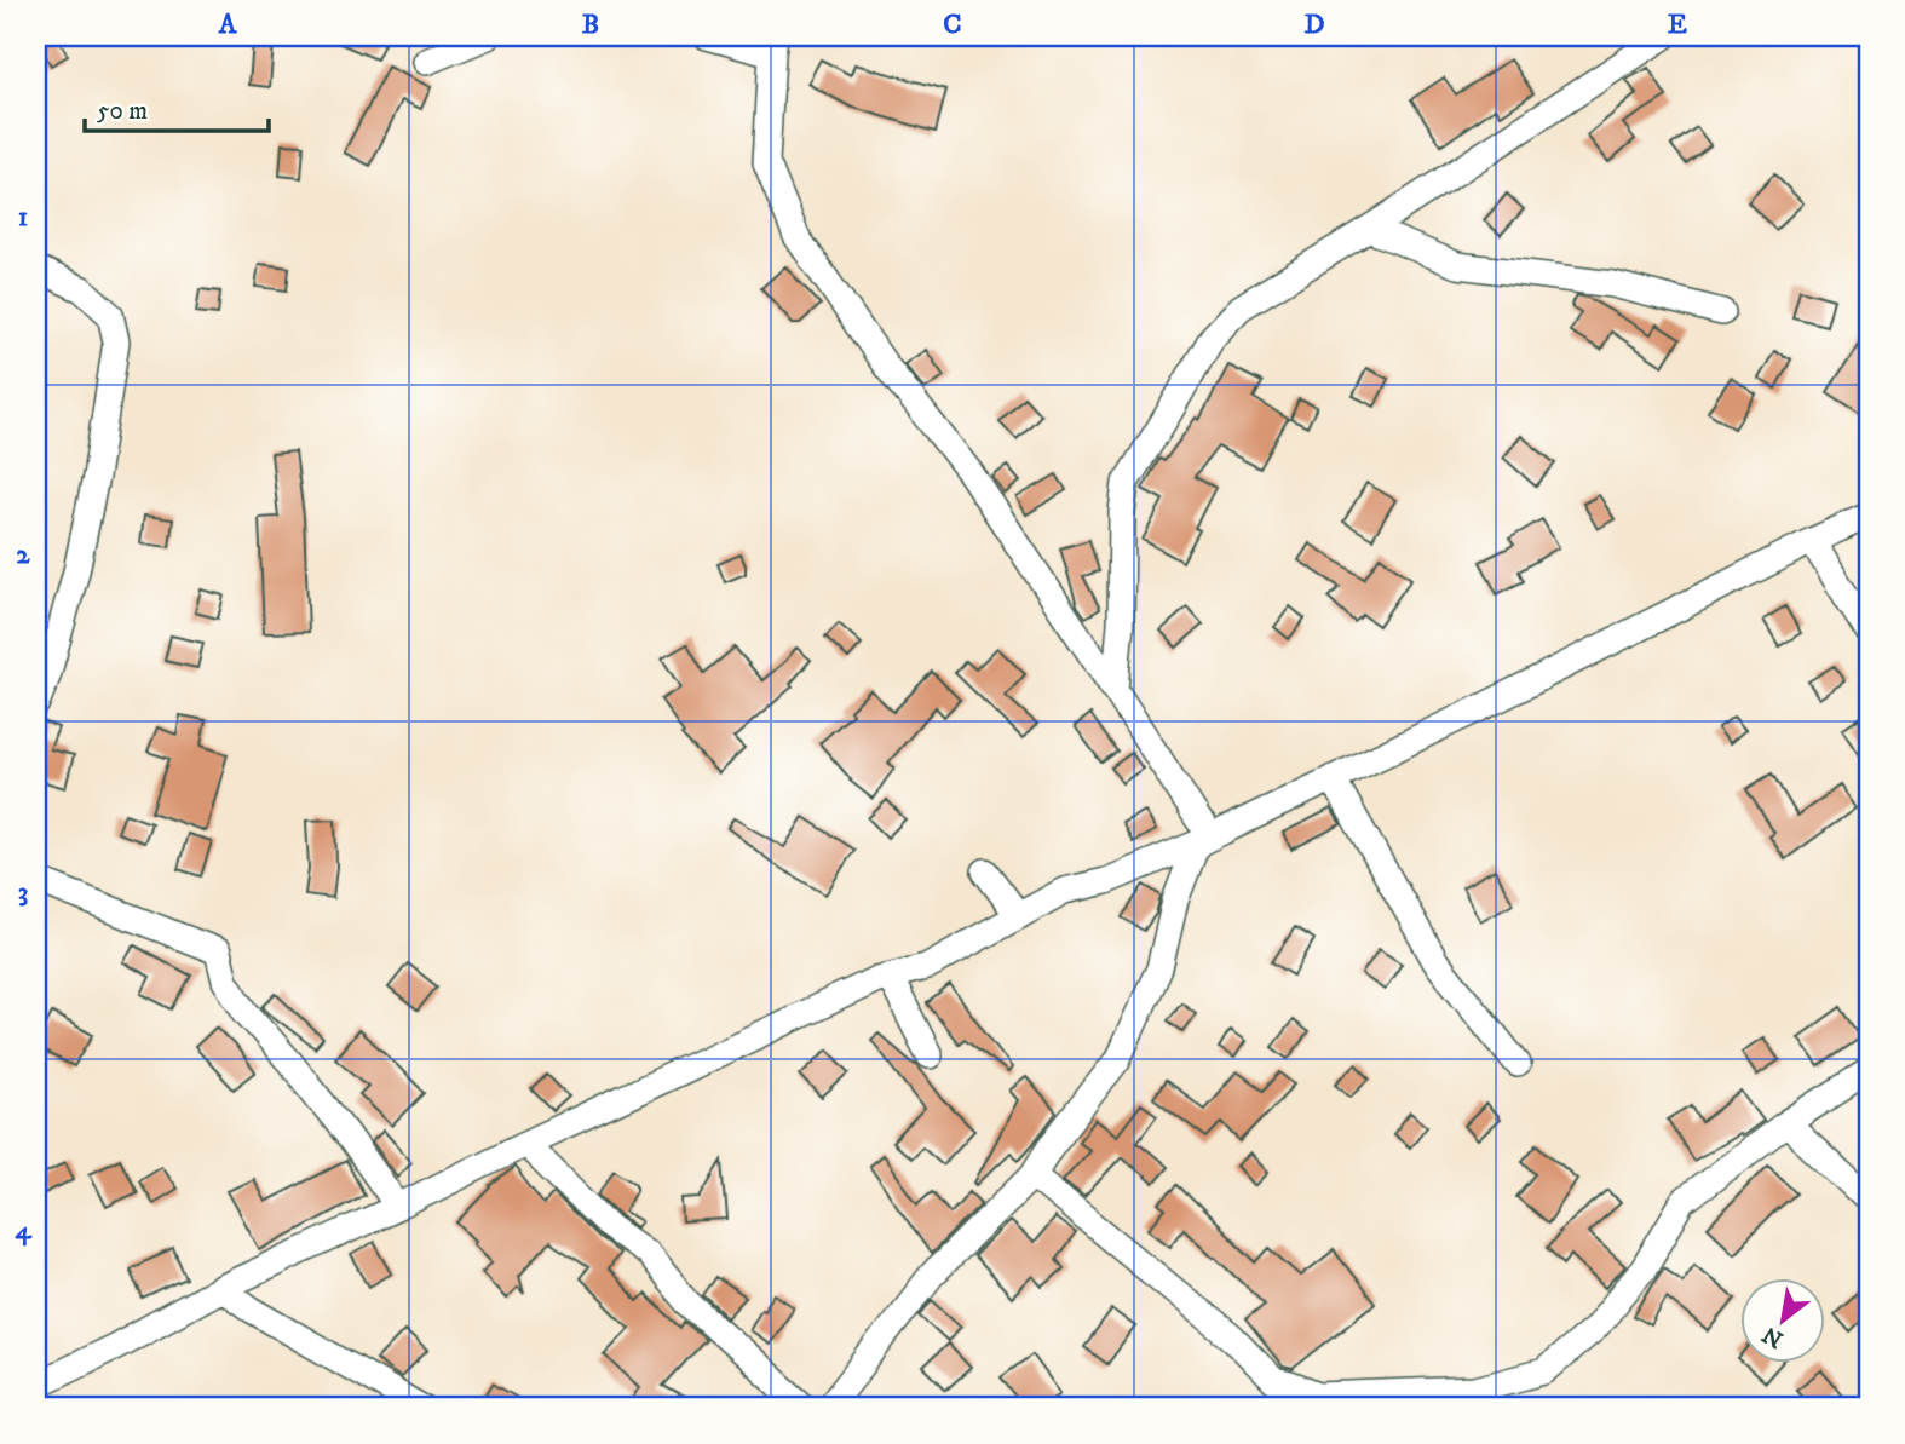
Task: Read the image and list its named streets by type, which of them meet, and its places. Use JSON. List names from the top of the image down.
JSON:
{
  "scale_bar": "50 m",
  "north": "bottom left",
  "grid": {
    "columns": [
      "A",
      "B",
      "C",
      "D",
      "E"
    ],
    "rows": [
      "1",
      "2",
      "3",
      "4"
    ]
  }
}
